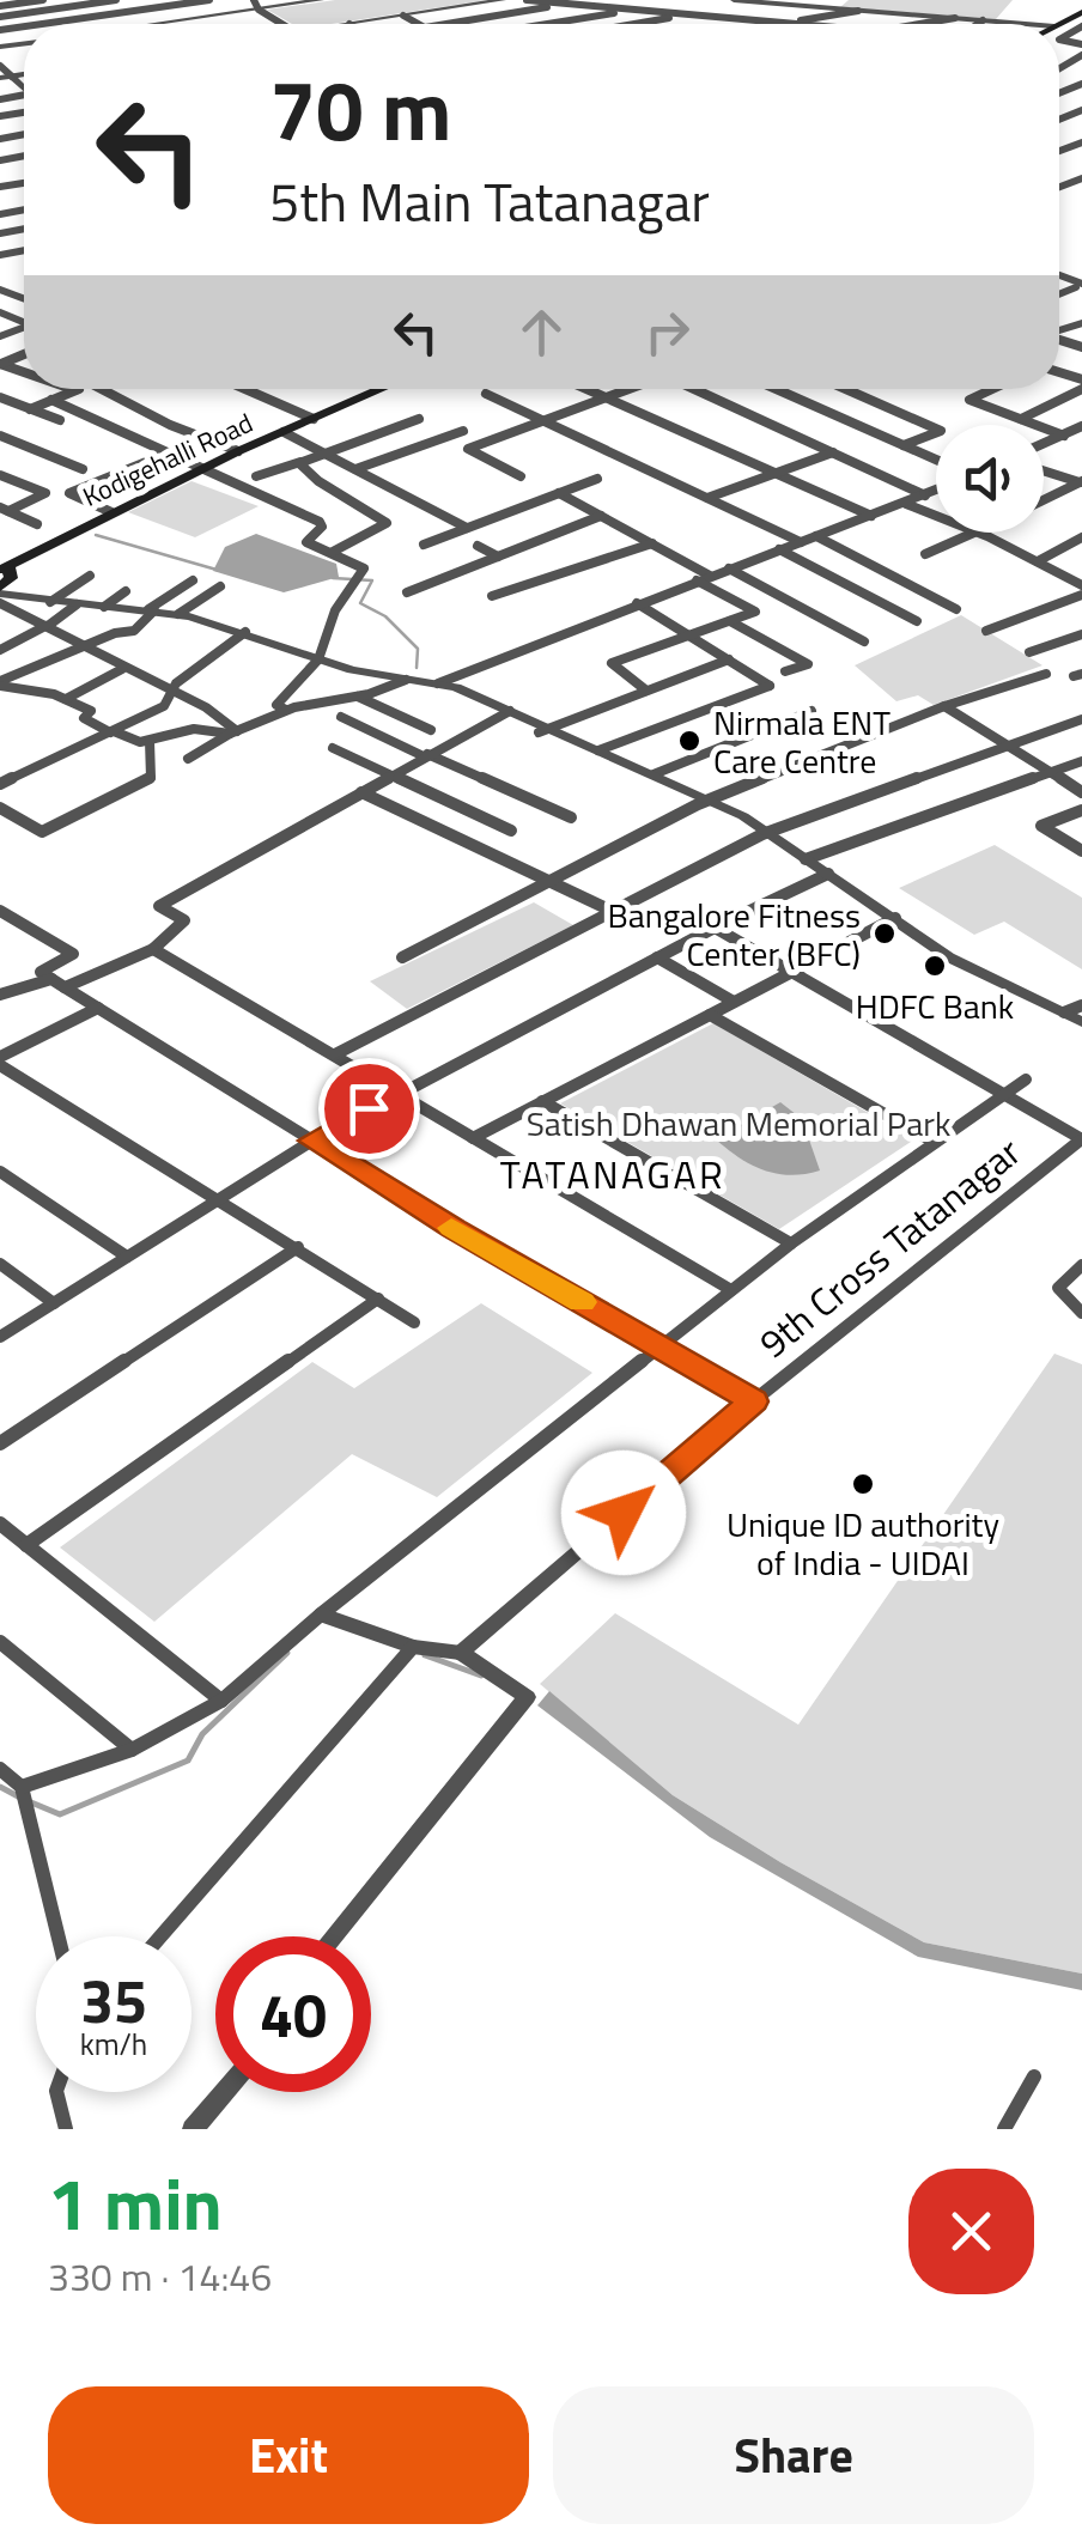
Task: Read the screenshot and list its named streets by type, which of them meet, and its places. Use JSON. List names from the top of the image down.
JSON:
{
  "streets": {
    "main road": ["Kodigehalli Road"],
    "street": ["9th Cross Tatanagar"]
  },
  "districts": ["TATANAGAR"],
  "parks": ["Satish Dhawan Memorial Park"],
  "places": [
    "Nirmala ENT Care Centre",
    "Bangalore Fitness Center (BFC)",
    "HDFC Bank",
    "Unique ID authority of India - UIDAI"
  ],
  "page": {
    "turn": ["70 m", "5th Main Tatanagar"],
    "speed": "35 km/h",
    "limit": "40",
    "heading": ["1 min", "330 m · 14:46"],
    "buttons": ["Exit", "Share"]
  }
}
